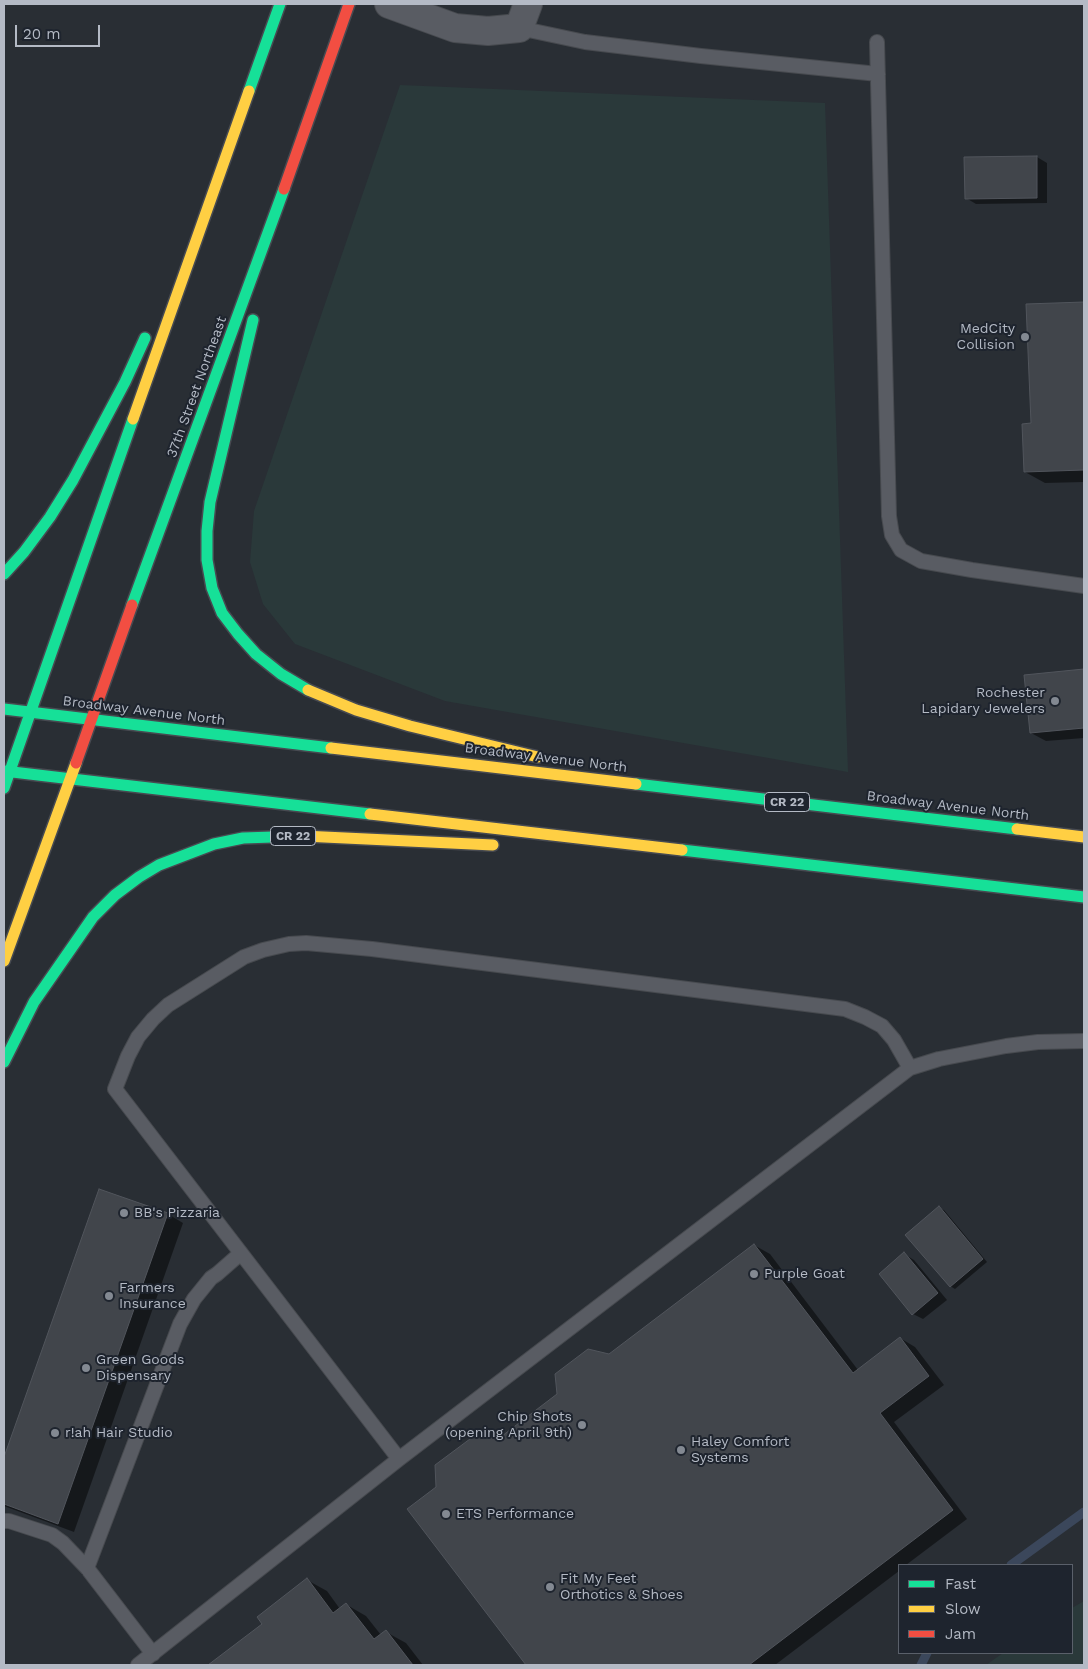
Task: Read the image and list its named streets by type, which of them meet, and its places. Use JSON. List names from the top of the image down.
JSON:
{
  "streets": {
    "main road": ["37th Street Northeast", "Broadway Avenue North", "CR 22"]
  },
  "crossings": [
    ["37th Street Northeast", "Broadway Avenue North"],
    ["37th Street Northeast", "CR 22"]
  ],
  "places": [
    "MedCity Collision",
    "Rochester Lapidary Jewelers",
    "BB's Pizzaria",
    "Purple Goat",
    "Farmers Insurance",
    "Green Goods Dispensary",
    "Chip Shots (opening April 9th)",
    "r!ah Hair Studio",
    "Haley Comfort Systems",
    "ETS Performance",
    "Fit My Feet Orthotics & Shoes"
  ],
  "legend": ["Fast", "Slow", "Jam"],
  "scale_bar": "20 m"
}
